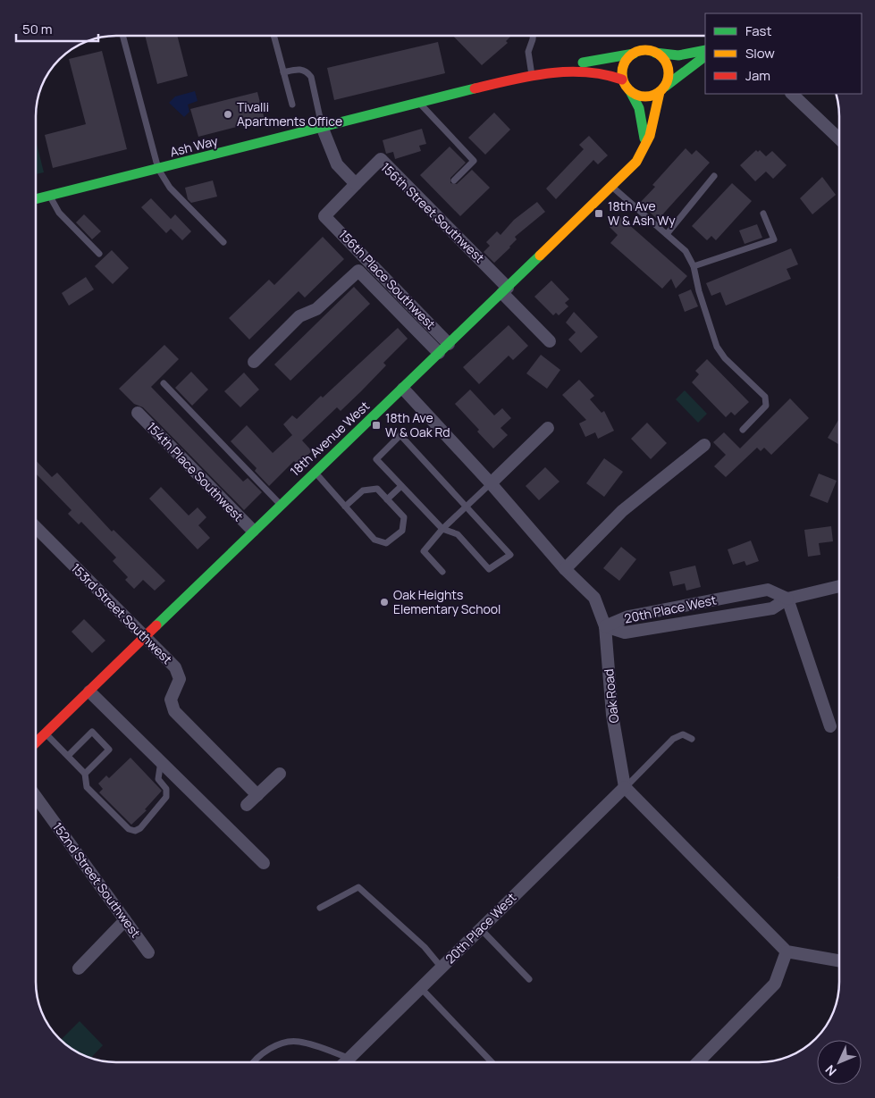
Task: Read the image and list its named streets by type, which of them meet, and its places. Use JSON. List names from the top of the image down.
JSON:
{
  "streets": {
    "street": [
      "Ash Way",
      "156th Street Southwest",
      "156th Place Southwest",
      "18th Avenue West",
      "154th Place Southwest",
      "20th Place West",
      "153rd Street Southwest",
      "Oak Road",
      "152nd Street Southwest"
    ]
  },
  "crossings": [
    ["Ash Way", "18th Avenue West"],
    ["156th Street Southwest", "156th Place Southwest"],
    ["156th Street Southwest", "18th Avenue West"],
    ["156th Place Southwest", "18th Avenue West"],
    ["18th Avenue West", "154th Place Southwest"],
    ["18th Avenue West", "153rd Street Southwest"],
    ["18th Avenue West", "Oak Road"],
    ["20th Place West", "Oak Road"]
  ],
  "places": {
    "other": ["Tivalli Apartments Office", "Oak Heights Elementary School"],
    "transit": ["18th Ave W & Ash Wy", "18th Ave W & Oak Rd"]
  },
  "legend": ["Fast", "Slow", "Jam"],
  "scale_bar": "50 m",
  "north": "bottom left"
}
